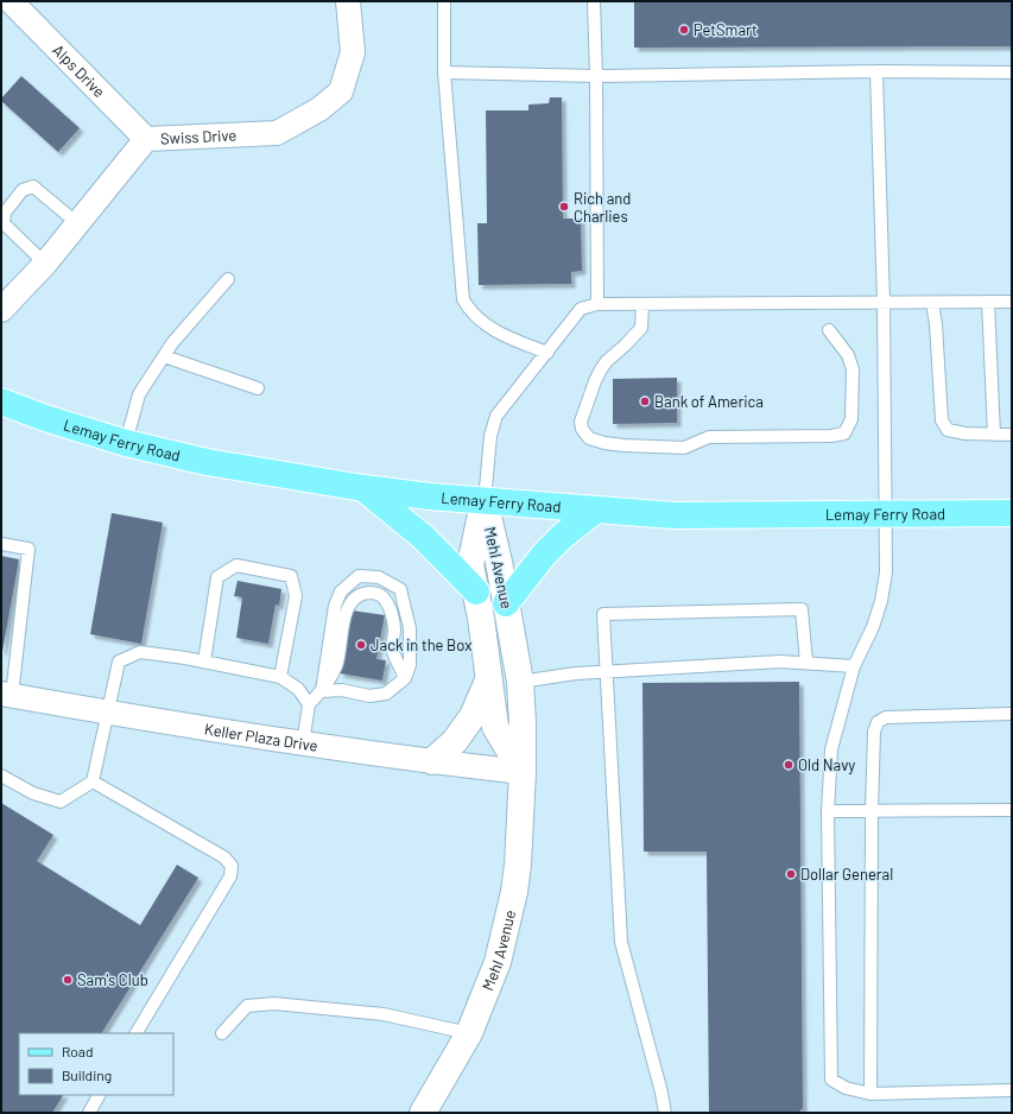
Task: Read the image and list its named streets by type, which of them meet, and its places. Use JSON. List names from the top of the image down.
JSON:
{
  "streets": {
    "main road": ["Lemay Ferry Road"],
    "street": [
      "Alps Drive",
      "Swiss Drive",
      "Mehl Avenue",
      "Keller Plaza Drive"
    ]
  },
  "crossings": [
    ["Alps Drive", "Swiss Drive"],
    ["Lemay Ferry Road", "Mehl Avenue"],
    ["Mehl Avenue", "Keller Plaza Drive"]
  ],
  "places": [
    "PetSmart",
    "Rich and Charlies",
    "Bank of America",
    "Jack in the Box",
    "Old Navy",
    "Dollar General",
    "Sam's Club"
  ],
  "legend": ["Road", "Building"]
}
